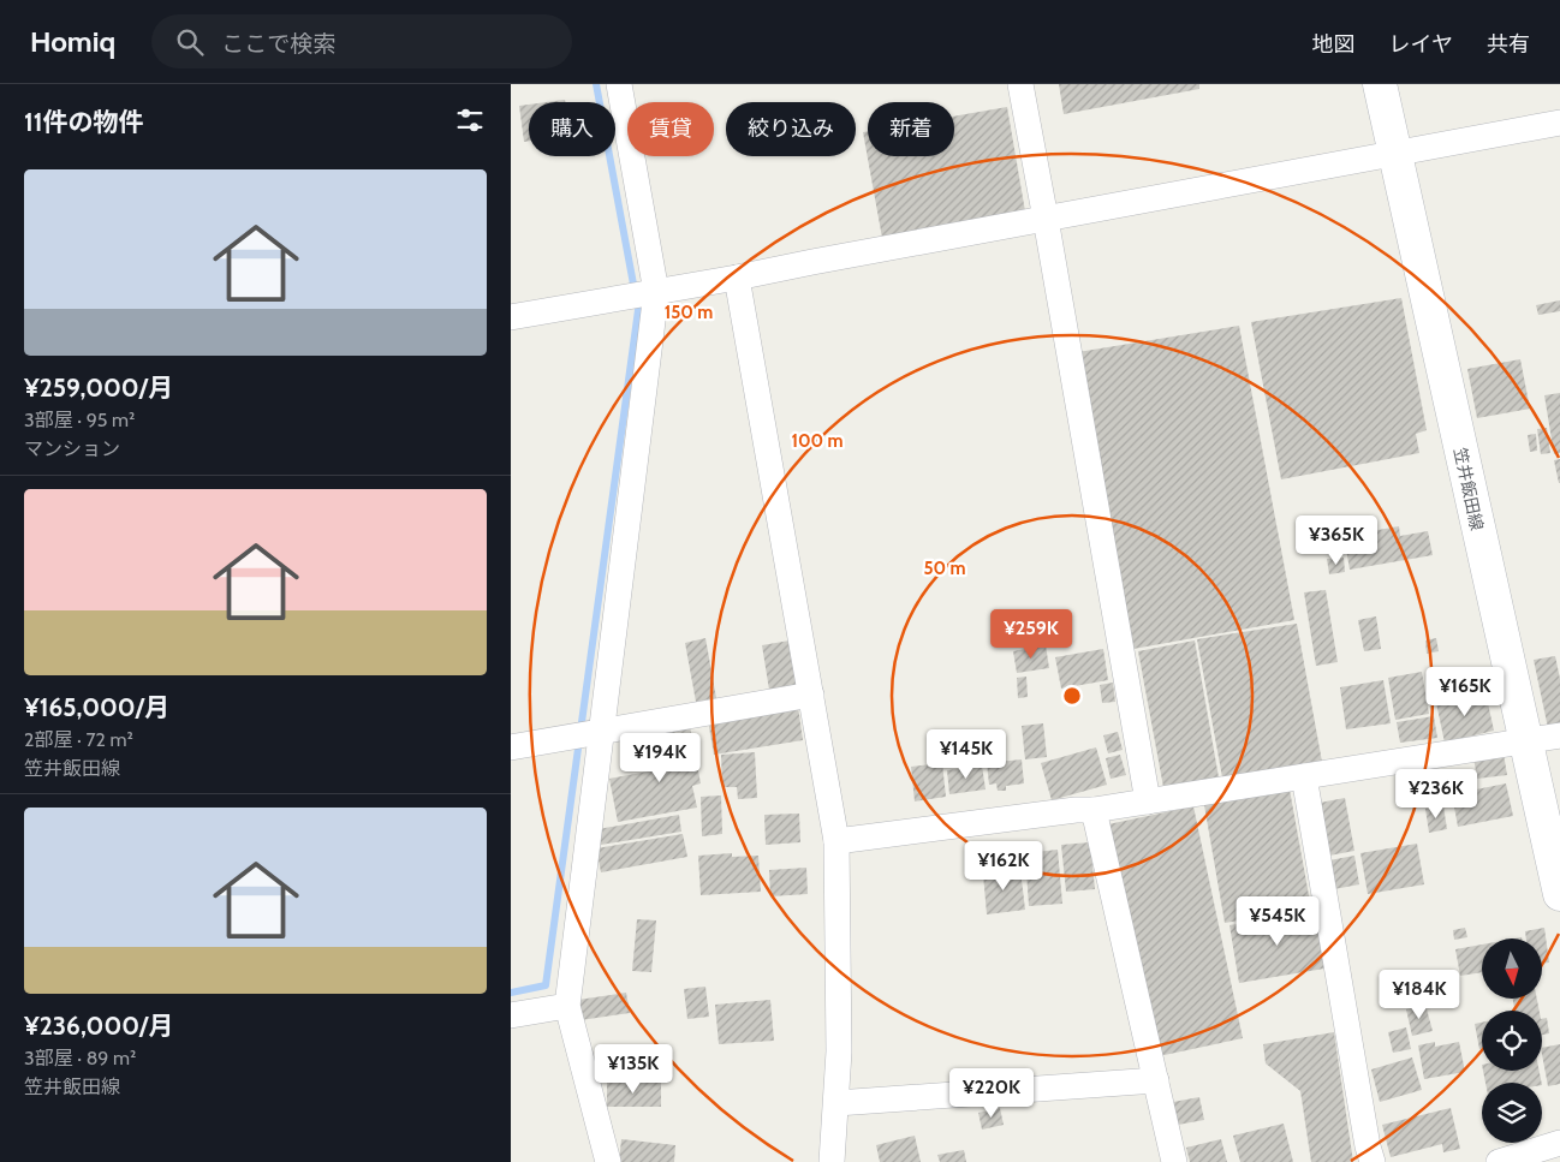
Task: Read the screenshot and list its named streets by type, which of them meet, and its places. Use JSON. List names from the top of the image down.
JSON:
{
  "streets": {
    "main road": ["笠井飯田線"]
  },
  "north": "bottom",
  "page": {
    "header": "Homiq",
    "search": "ここで検索",
    "nav": ["地図", "レイヤ", "共有"],
    "heading": "11件の物件",
    "chip": [
      "購入",
      "賃貸",
      "絞り込み",
      "新着"
    ],
    "list": [
      {
        "name": "¥259,000/月",
        "note": "3部屋 · 95 m² · マンション"
      },
      {
        "name": "¥165,000/月",
        "note": "2部屋 · 72 m² · 笠井飯田線"
      },
      {
        "name": "¥236,000/月",
        "note": "3部屋 · 89 m² · 笠井飯田線"
      }
    ],
    "price": [
      "¥365K",
      "¥259K",
      "¥165K",
      "¥145K",
      "¥194K",
      "¥236K",
      "¥162K",
      "¥545K",
      "¥184K",
      "¥135K",
      "¥220K"
    ]
  },
  "rings": ["150 m", "100 m", "50 m"]
}
